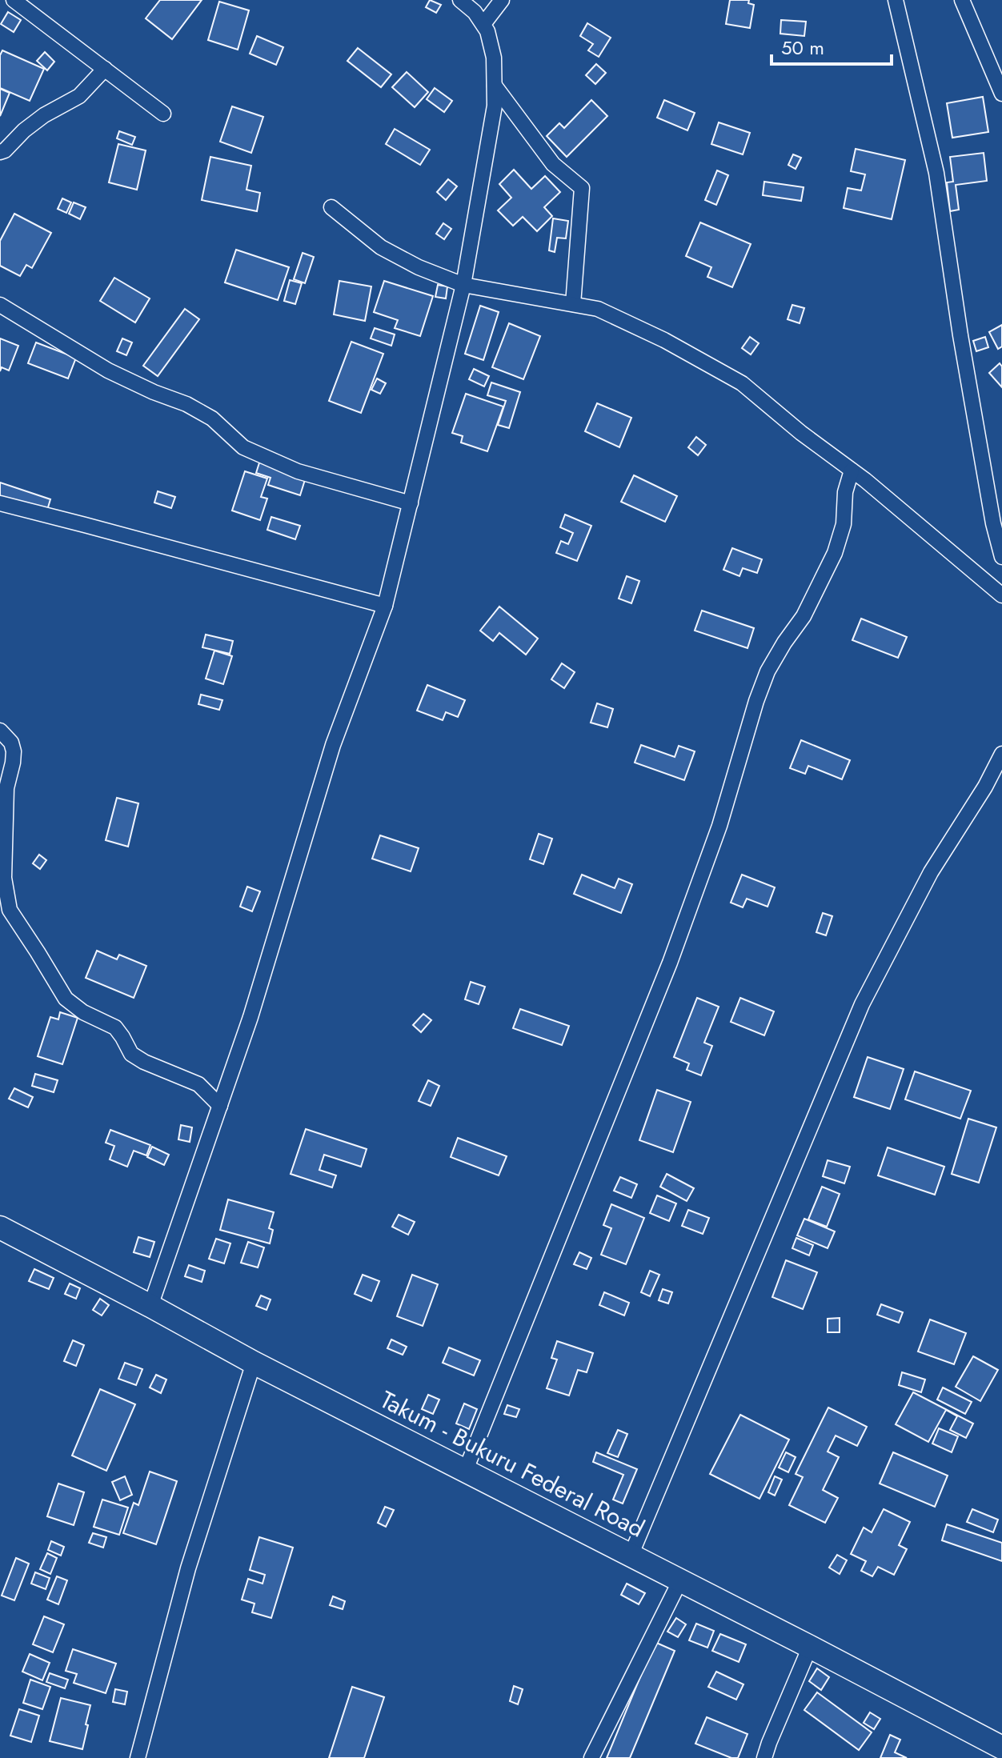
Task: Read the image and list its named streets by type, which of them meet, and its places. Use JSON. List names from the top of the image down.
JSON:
{
  "streets": {
    "main road": ["Takum - Bukuru Federal Road"]
  },
  "scale_bar": "50 m"
}
